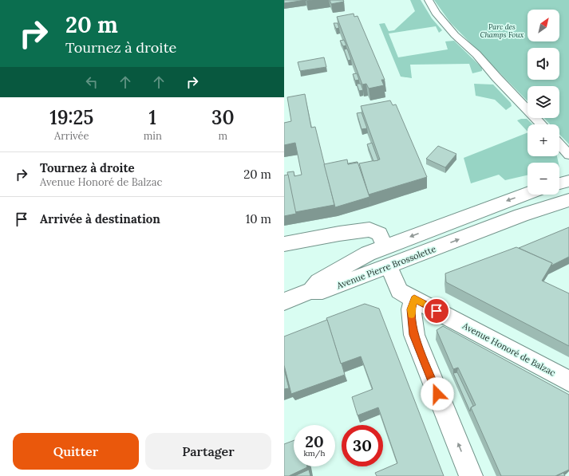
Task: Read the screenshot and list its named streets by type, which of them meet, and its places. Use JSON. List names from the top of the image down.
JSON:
{
  "streets": {
    "main road": ["Avenue Pierre Brossolette", "Avenue Honoré de Balzac"]
  },
  "parks": ["Parc des Champs Foux"],
  "north": "top right",
  "page": {
    "turn": ["20 m", "Tournez à droite"],
    "map_buttons": ["+", "−"],
    "eta": [
      "19:25",
      "Arrivée",
      "1",
      "min",
      "30",
      "m"
    ],
    "list": [
      {
        "name": "Tournez à droite",
        "note": "Avenue Honoré de Balzac",
        "value": "20 m"
      },
      {
        "name": "Arrivée à destination",
        "value": "10 m"
      }
    ],
    "speed": "20 km/h",
    "limit": "30",
    "buttons": ["Quitter", "Partager"]
  }
}
